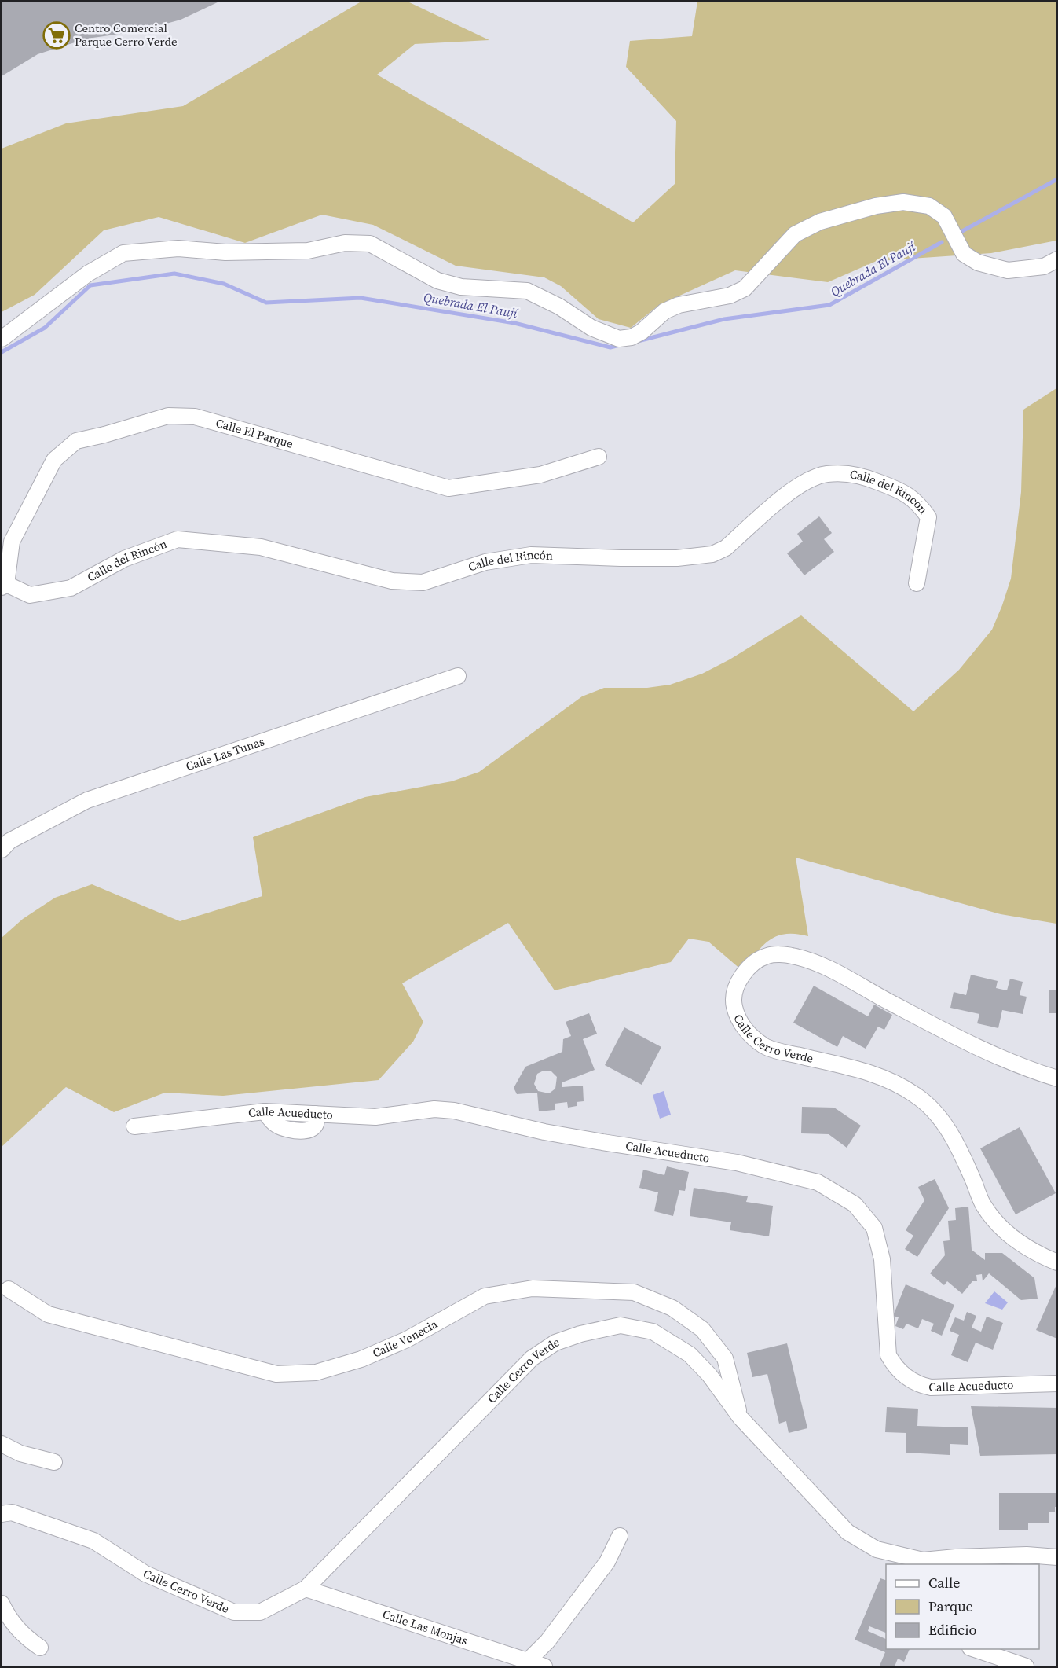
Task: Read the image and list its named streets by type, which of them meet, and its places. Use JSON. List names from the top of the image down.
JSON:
{
  "streets": {
    "street": [
      "Calle El Parque",
      "Calle del Rincón",
      "Calle Las Tunas",
      "Calle Cerro Verde",
      "Calle Acueducto",
      "Calle Venecia",
      "Calle Las Monjas"
    ]
  },
  "crossings": [
    ["Calle El Parque", "Calle del Rincón"],
    ["Calle Cerro Verde", "Calle Venecia"],
    ["Calle Cerro Verde", "Calle Las Monjas"]
  ],
  "water": ["Quebrada El Paují"],
  "places": {
    "supermarket": ["Centro Comercial Parque Cerro Verde"]
  },
  "legend": ["Calle", "Parque", "Edificio"]
}
